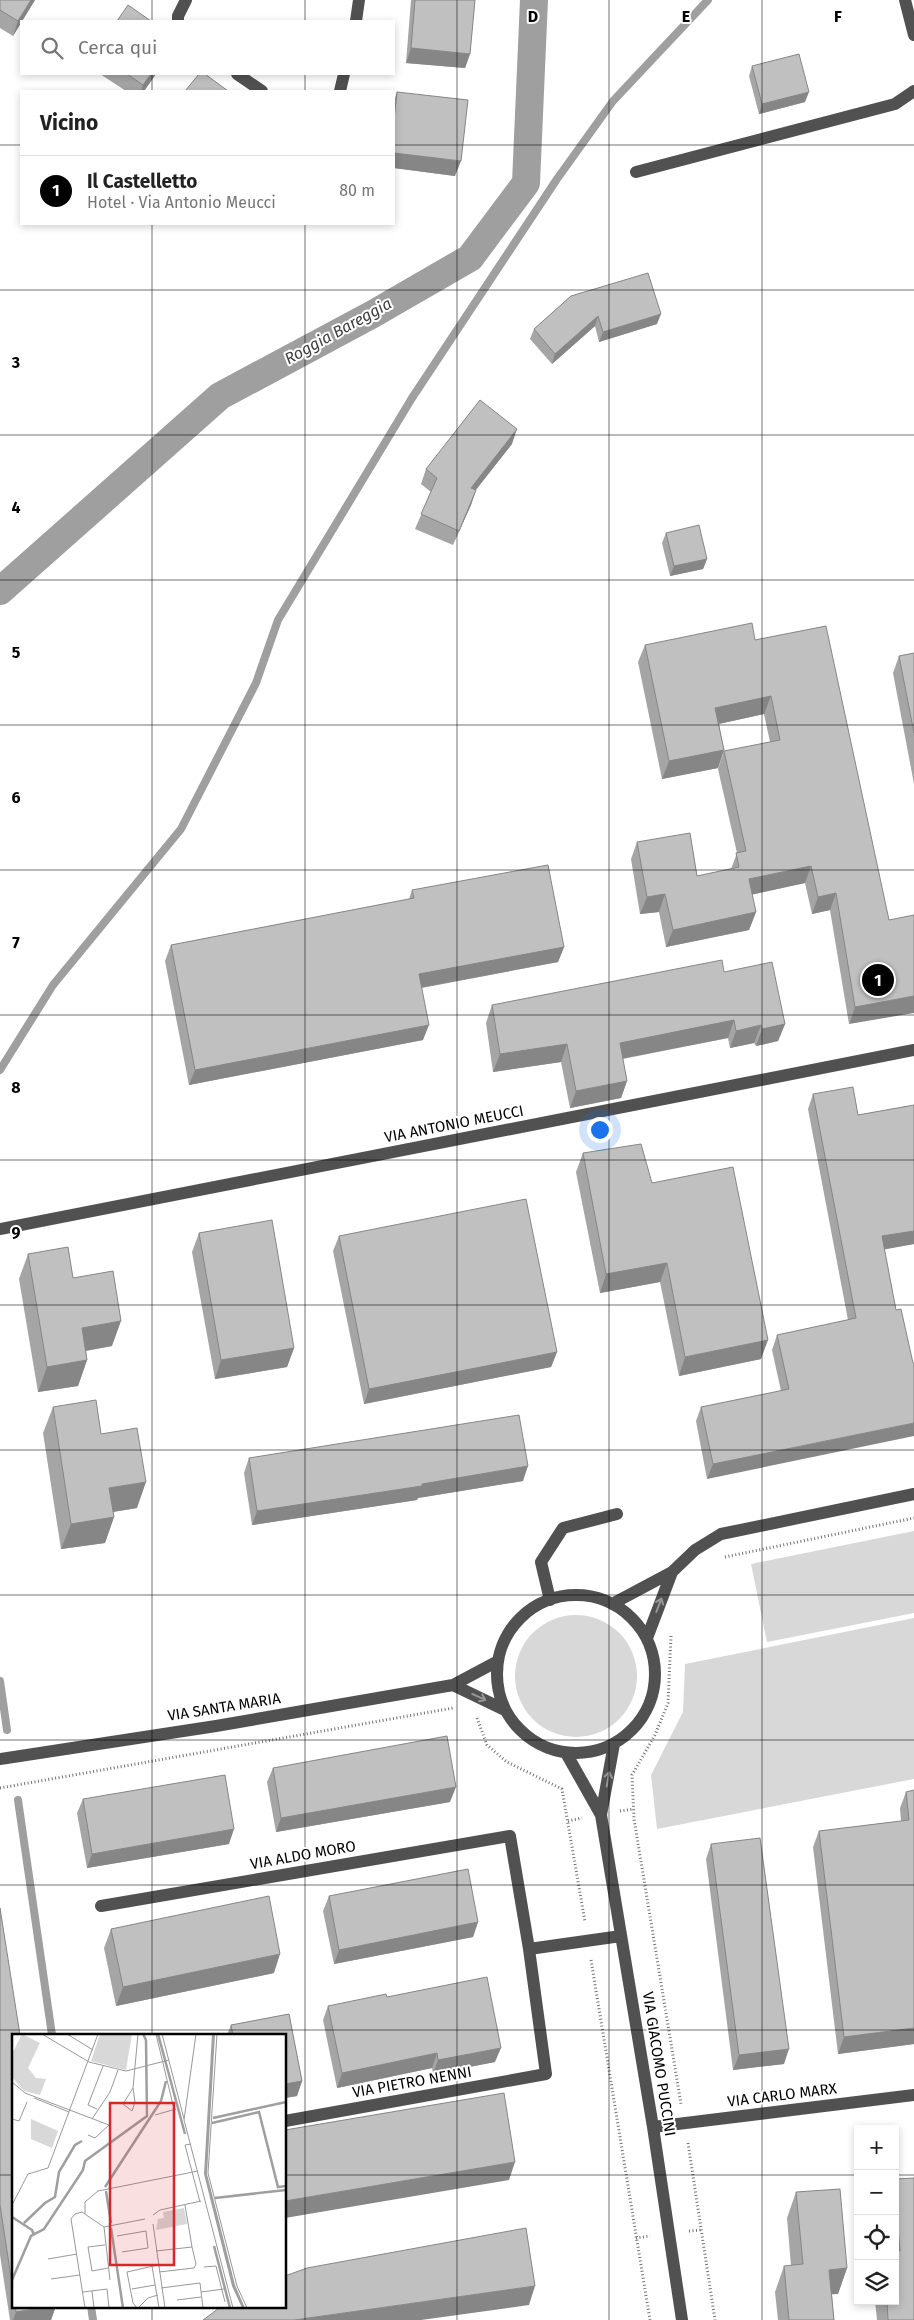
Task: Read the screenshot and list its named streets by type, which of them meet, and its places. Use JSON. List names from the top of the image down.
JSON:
{
  "streets": {
    "street": [
      "VIA ANTONIO MEUCCI",
      "VIA SANTA MARIA",
      "VIA ALDO MORO",
      "VIA GIACOMO PUCCINI",
      "VIA PIETRO NENNI",
      "VIA CARLO MARX"
    ]
  },
  "crossings": [
    ["VIA SANTA MARIA", "VIA GIACOMO PUCCINI"],
    ["VIA ALDO MORO", "VIA PIETRO NENNI"],
    ["VIA GIACOMO PUCCINI", "VIA CARLO MARX"]
  ],
  "water": ["Roggia Bareggia"],
  "page": {
    "search": "Cerca qui",
    "heading": "Vicino",
    "list": [
      {
        "mark": "1",
        "name": "Il Castelletto",
        "note": "Hotel · Via Antonio Meucci",
        "value": "80 m"
      }
    ],
    "pins": "1",
    "map_buttons": ["+", "−"]
  },
  "grid": {
    "columns": ["D", "E", "F"],
    "rows": [
      "3",
      "4",
      "5",
      "6",
      "7",
      "8",
      "9"
    ]
  }
}
